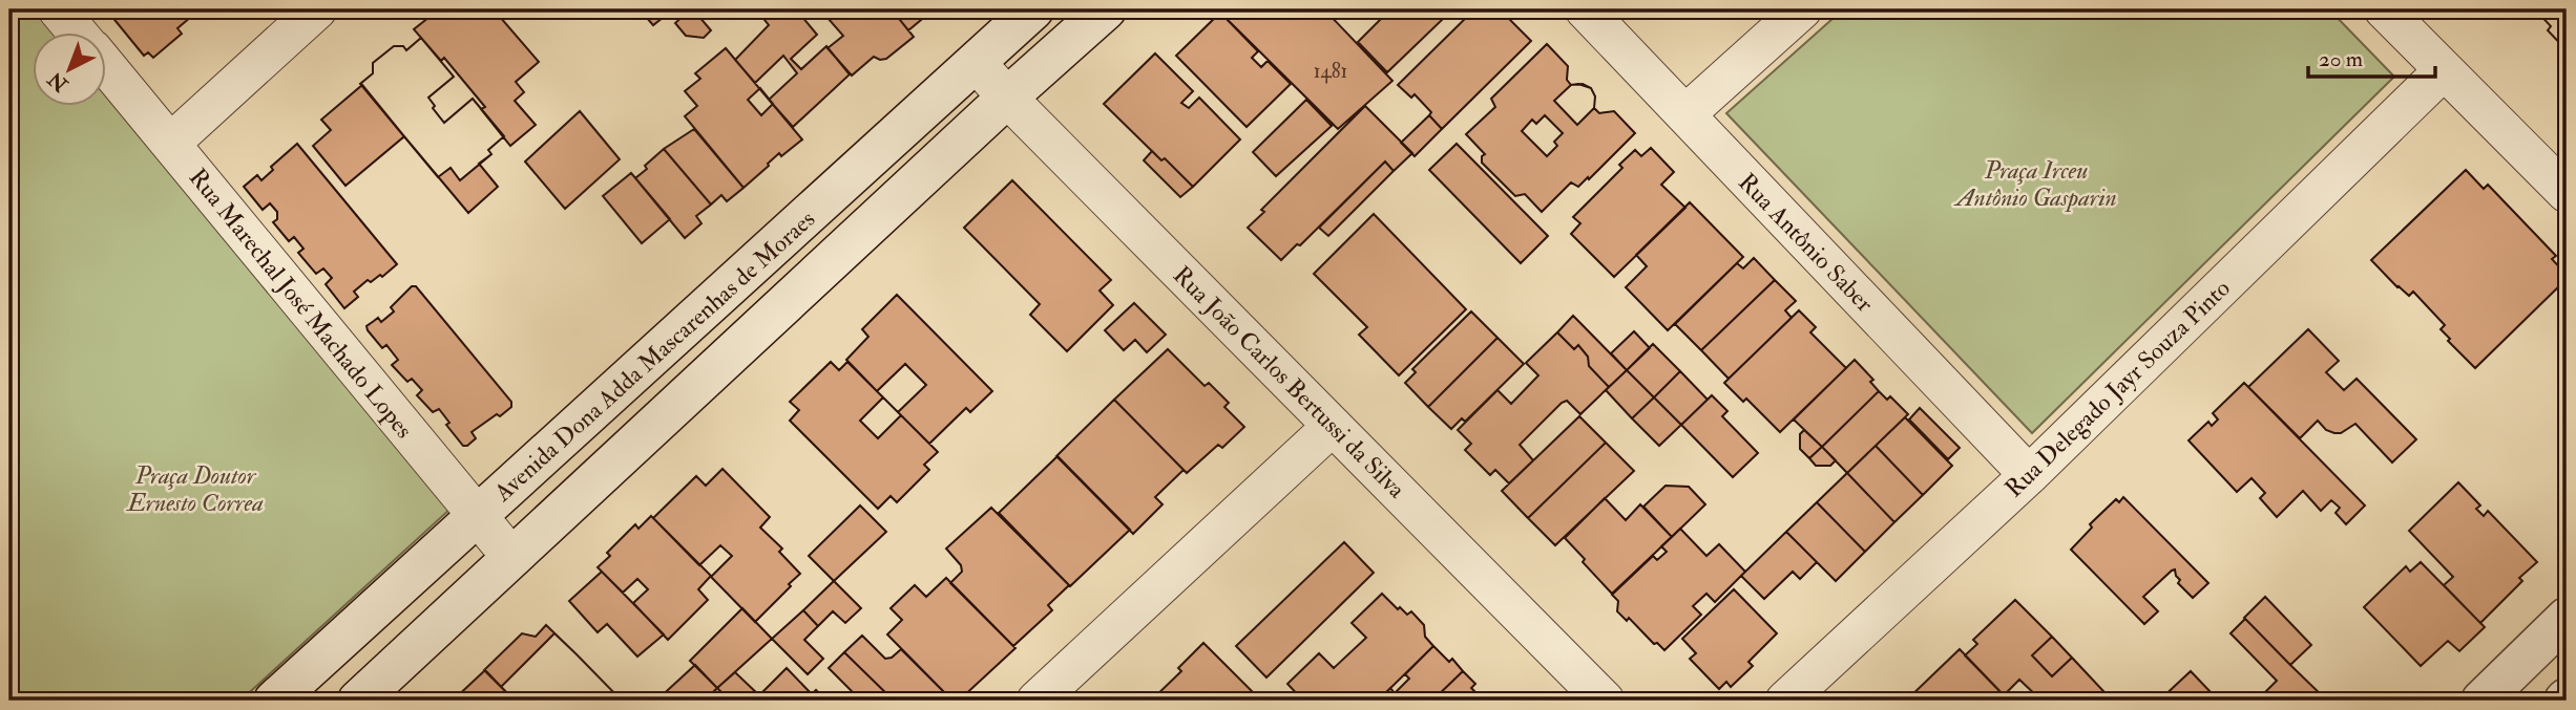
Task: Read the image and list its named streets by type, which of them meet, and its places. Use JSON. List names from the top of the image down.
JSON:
{
  "streets": {
    "main road": ["Avenida Dona Adda Mascarenhas de Moraes"],
    "street": [
      "Rua Antônio Saber",
      "Rua Marechal José Machado Lopes",
      "Rua João Carlos Bertussi da Silva",
      "Rua Delegado Jayr Souza Pinto"
    ]
  },
  "crossings": [
    ["Rua Antônio Saber", "Rua Delegado Jayr Souza Pinto"],
    ["Rua Marechal José Machado Lopes", "Avenida Dona Adda Mascarenhas de Moraes"],
    ["Avenida Dona Adda Mascarenhas de Moraes", "Rua João Carlos Bertussi da Silva"]
  ],
  "parks": ["Praça Irceu Antônio Gasparin", "Praça Doutor Ernesto Correa"],
  "house_numbers": ["1481"],
  "scale_bar": "20 m",
  "north": "bottom left"
}
